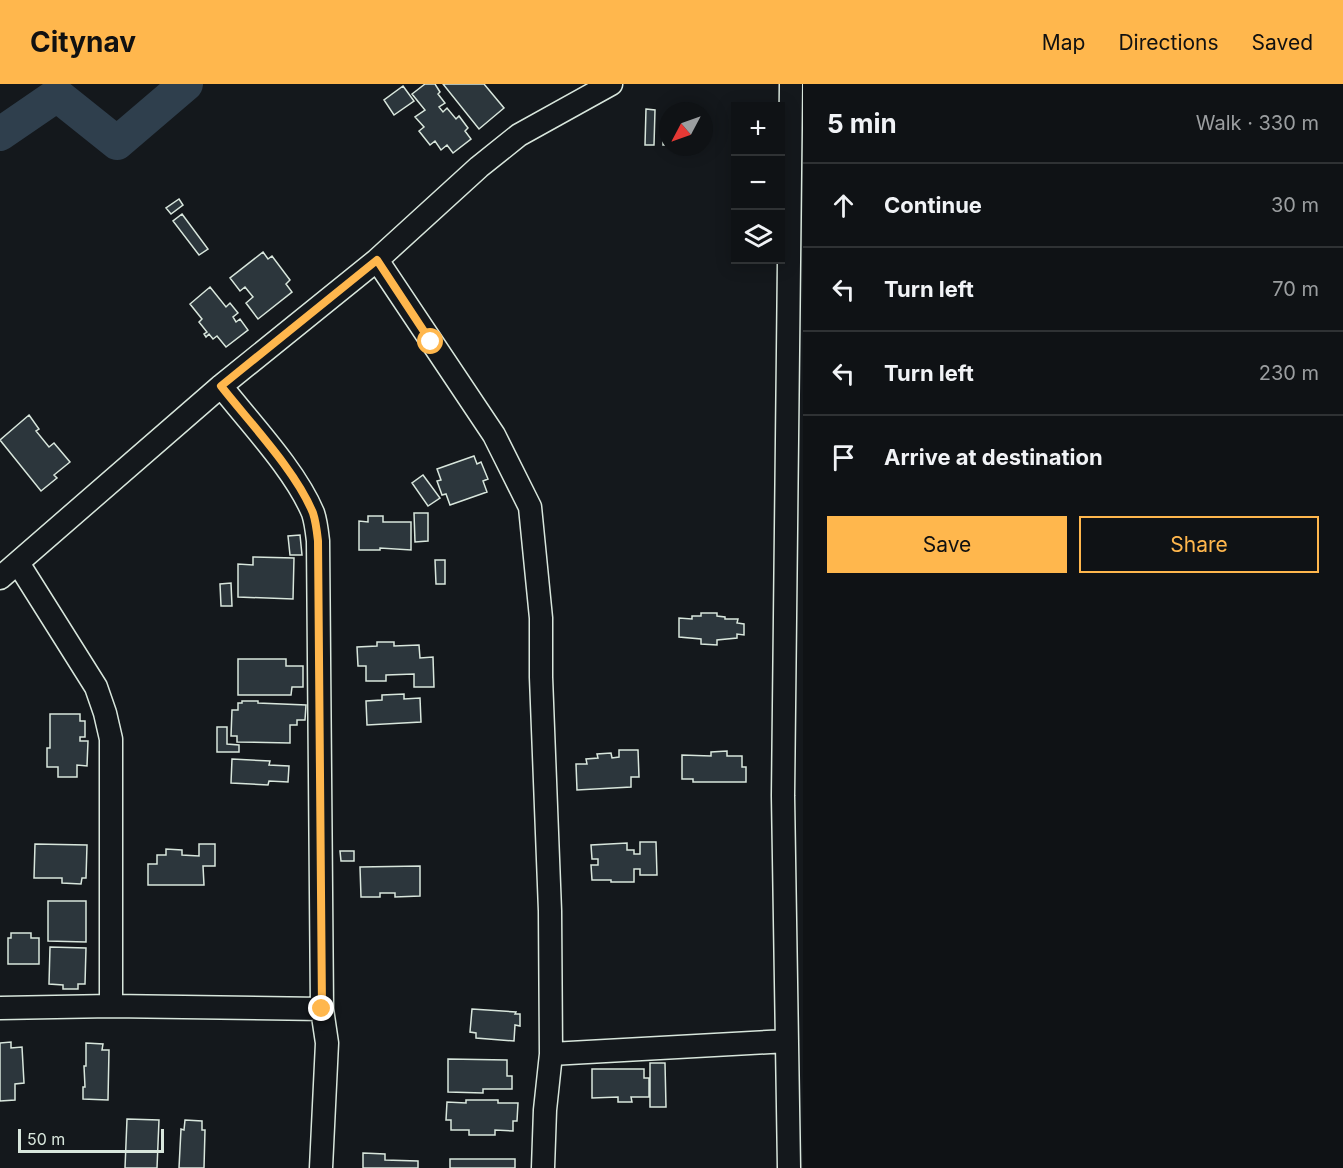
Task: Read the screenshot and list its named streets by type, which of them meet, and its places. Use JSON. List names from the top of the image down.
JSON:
{
  "scale_bar": "50 m",
  "north": "bottom left",
  "page": {
    "header": "Citynav",
    "nav": ["Map", "Directions", "Saved"],
    "heading": ["5 min", "Walk · 330 m"],
    "map_buttons": ["+", "−"],
    "list": [
      ["Continue", "30 m"],
      ["Turn left", "70 m"],
      ["Turn left", "230 m"],
      "Arrive at destination"
    ],
    "buttons": ["Save", "Share"],
    "scale": "50 m"
  }
}
